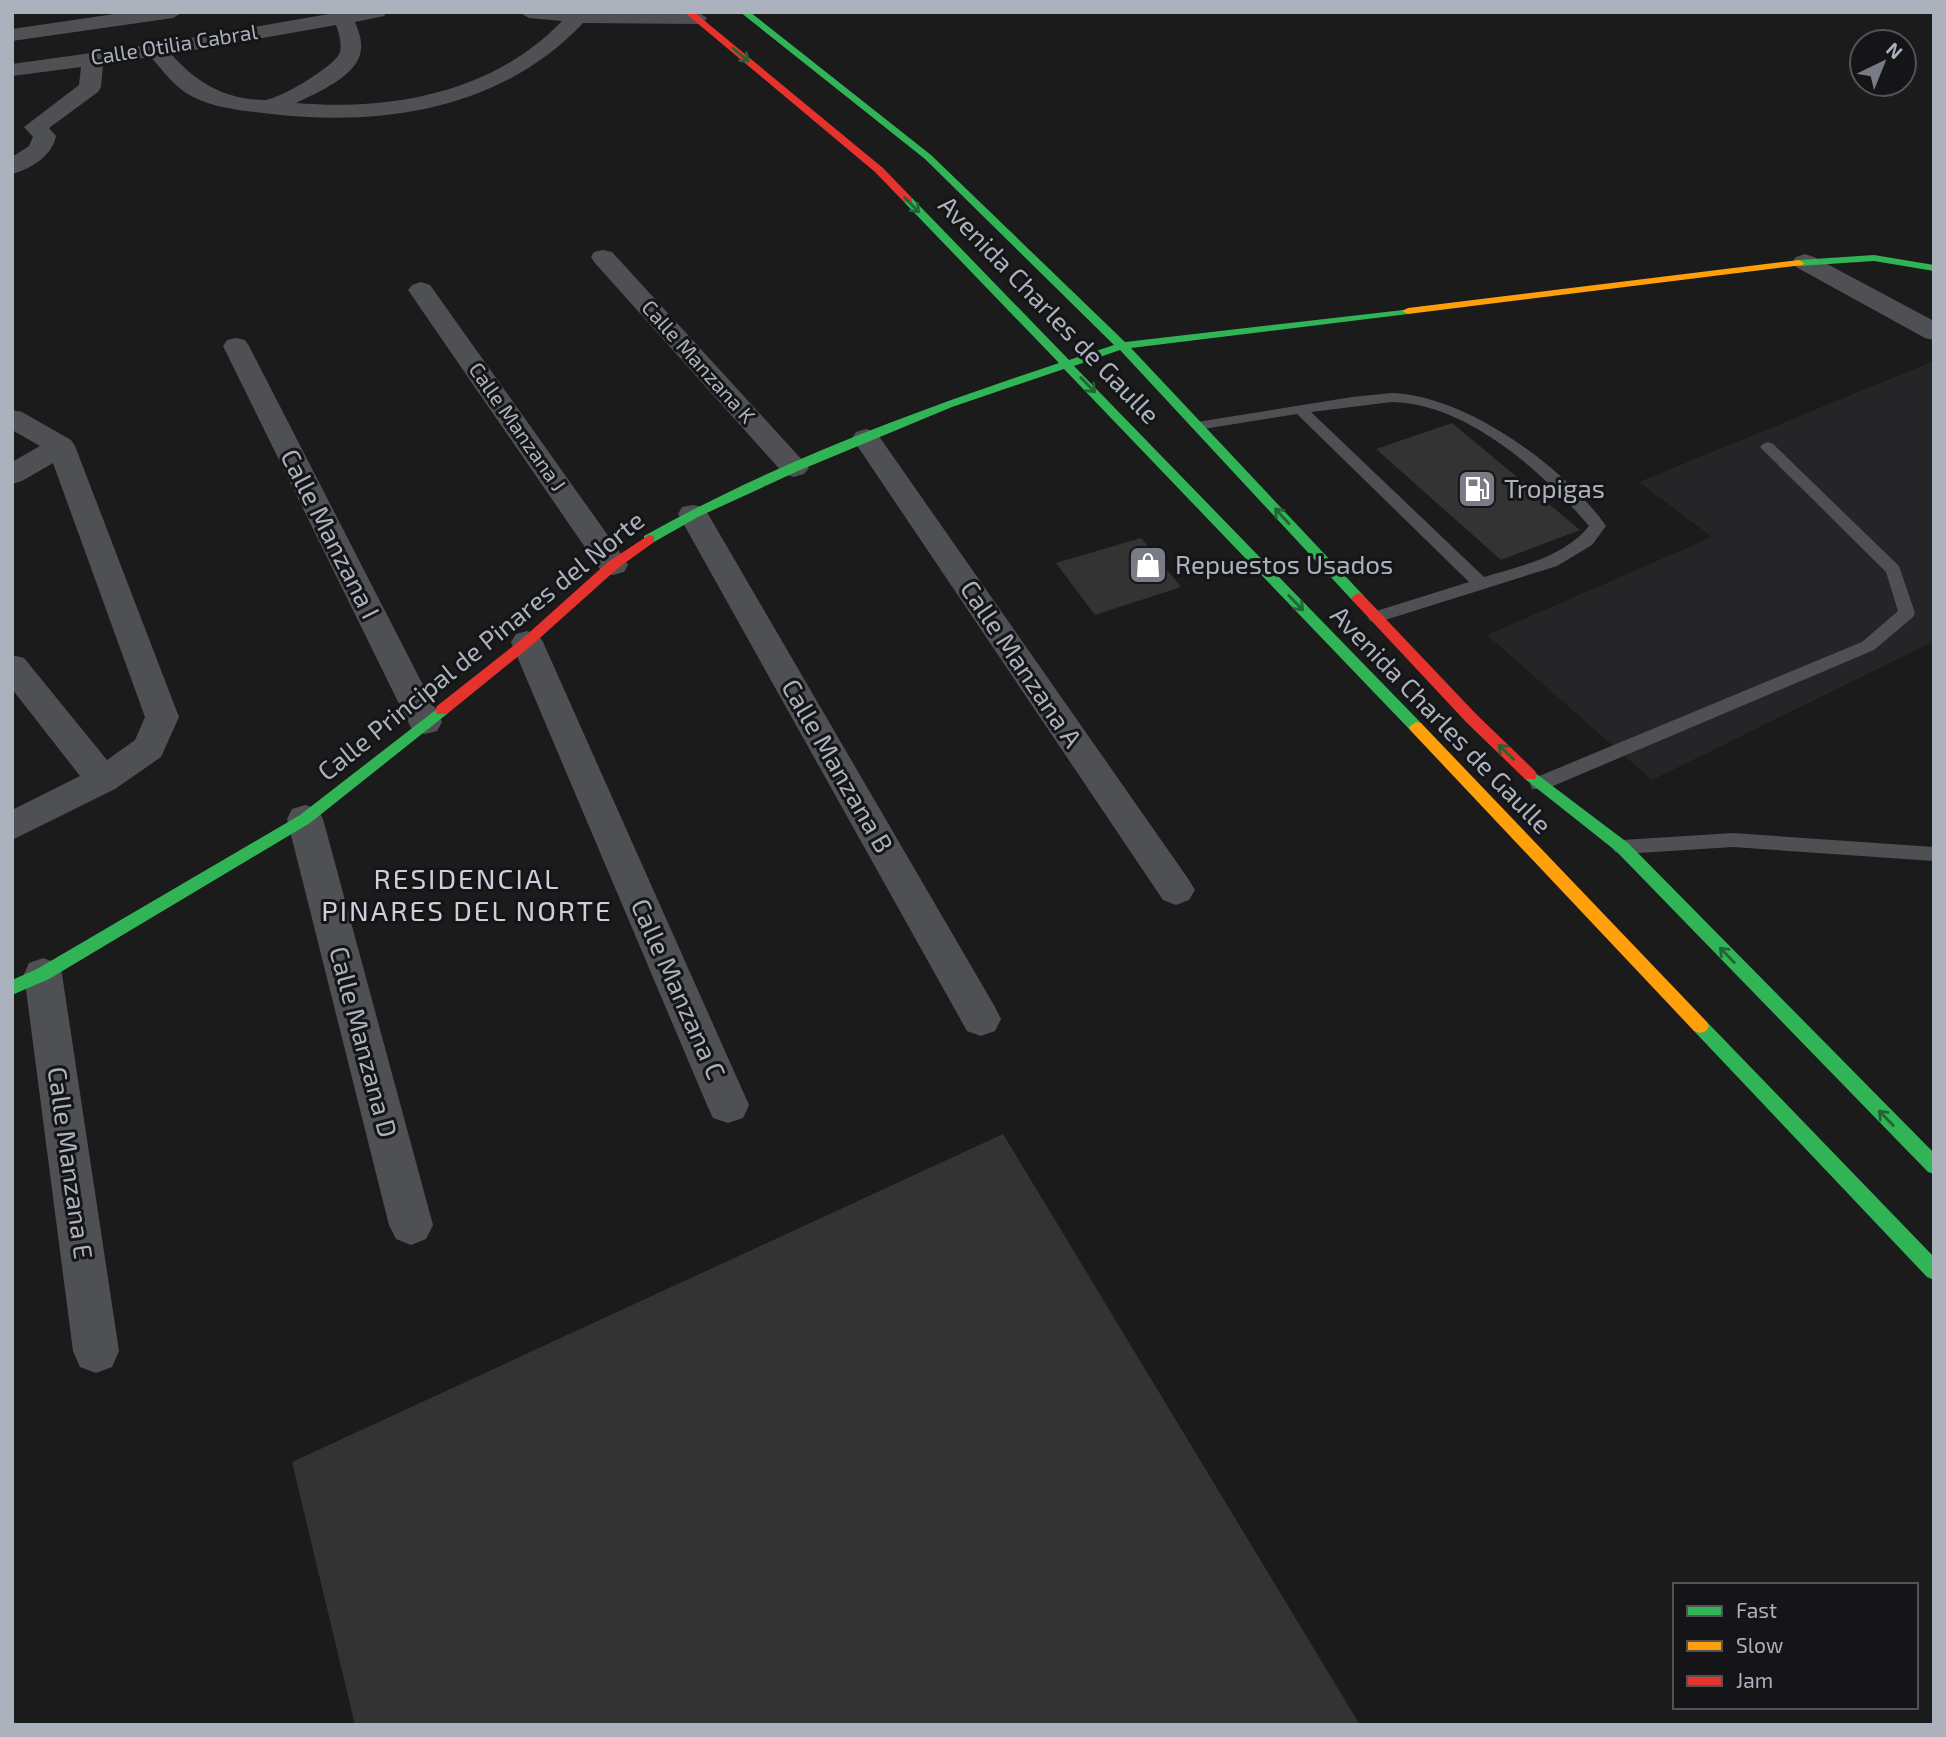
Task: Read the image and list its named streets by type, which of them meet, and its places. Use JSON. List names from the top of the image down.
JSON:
{
  "streets": {
    "main road": ["Avenida Charles de Gaulle", "Calle Principal de Pinares del Norte"],
    "street": [
      "Calle Otilia Cabral",
      "Calle Manzana K",
      "Calle Manzana J",
      "Calle Manzana I",
      "Calle Manzana A",
      "Calle Manzana B",
      "Calle Manzana C",
      "Calle Manzana D",
      "Calle Manzana E"
    ]
  },
  "crossings": [
    ["Avenida Charles de Gaulle", "Calle Principal de Pinares del Norte"],
    ["Calle Manzana K", "Calle Principal de Pinares del Norte"],
    ["Calle Manzana J", "Calle Principal de Pinares del Norte"],
    ["Calle Manzana I", "Calle Principal de Pinares del Norte"],
    ["Calle Principal de Pinares del Norte", "Calle Manzana A"],
    ["Calle Principal de Pinares del Norte", "Calle Manzana B"],
    ["Calle Principal de Pinares del Norte", "Calle Manzana C"],
    ["Calle Principal de Pinares del Norte", "Calle Manzana D"],
    ["Calle Principal de Pinares del Norte", "Calle Manzana E"]
  ],
  "districts": ["RESIDENCIAL PINARES DEL NORTE"],
  "places": {
    "fuel station": ["Tropigas"],
    "shop": ["Repuestos Usados"]
  },
  "legend": ["Fast", "Slow", "Jam"],
  "north": "top right"
}
